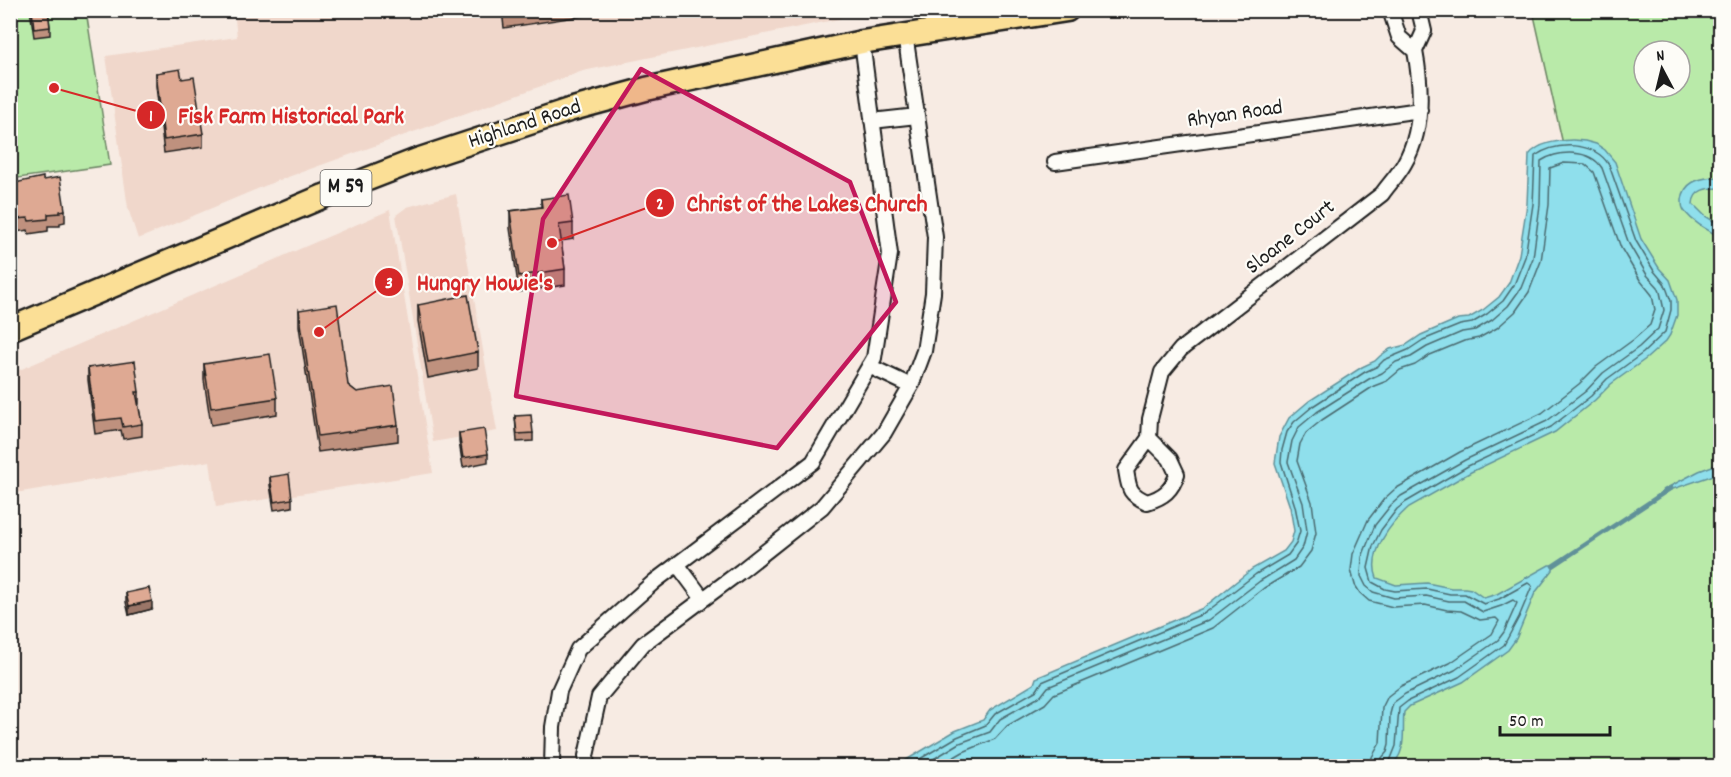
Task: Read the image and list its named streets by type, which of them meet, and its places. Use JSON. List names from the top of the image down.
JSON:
{
  "streets": {
    "highway": ["Highland Road", "M 59"],
    "street": ["Rhyan Road", "Sloane Court"]
  },
  "crossings": [
    ["Rhyan Road", "Sloane Court"]
  ],
  "places": ["Fisk Farm Historical Park", "Christ of the Lakes Church", "Hungry Howie's"],
  "scale_bar": "50 m",
  "north": "top"
}
